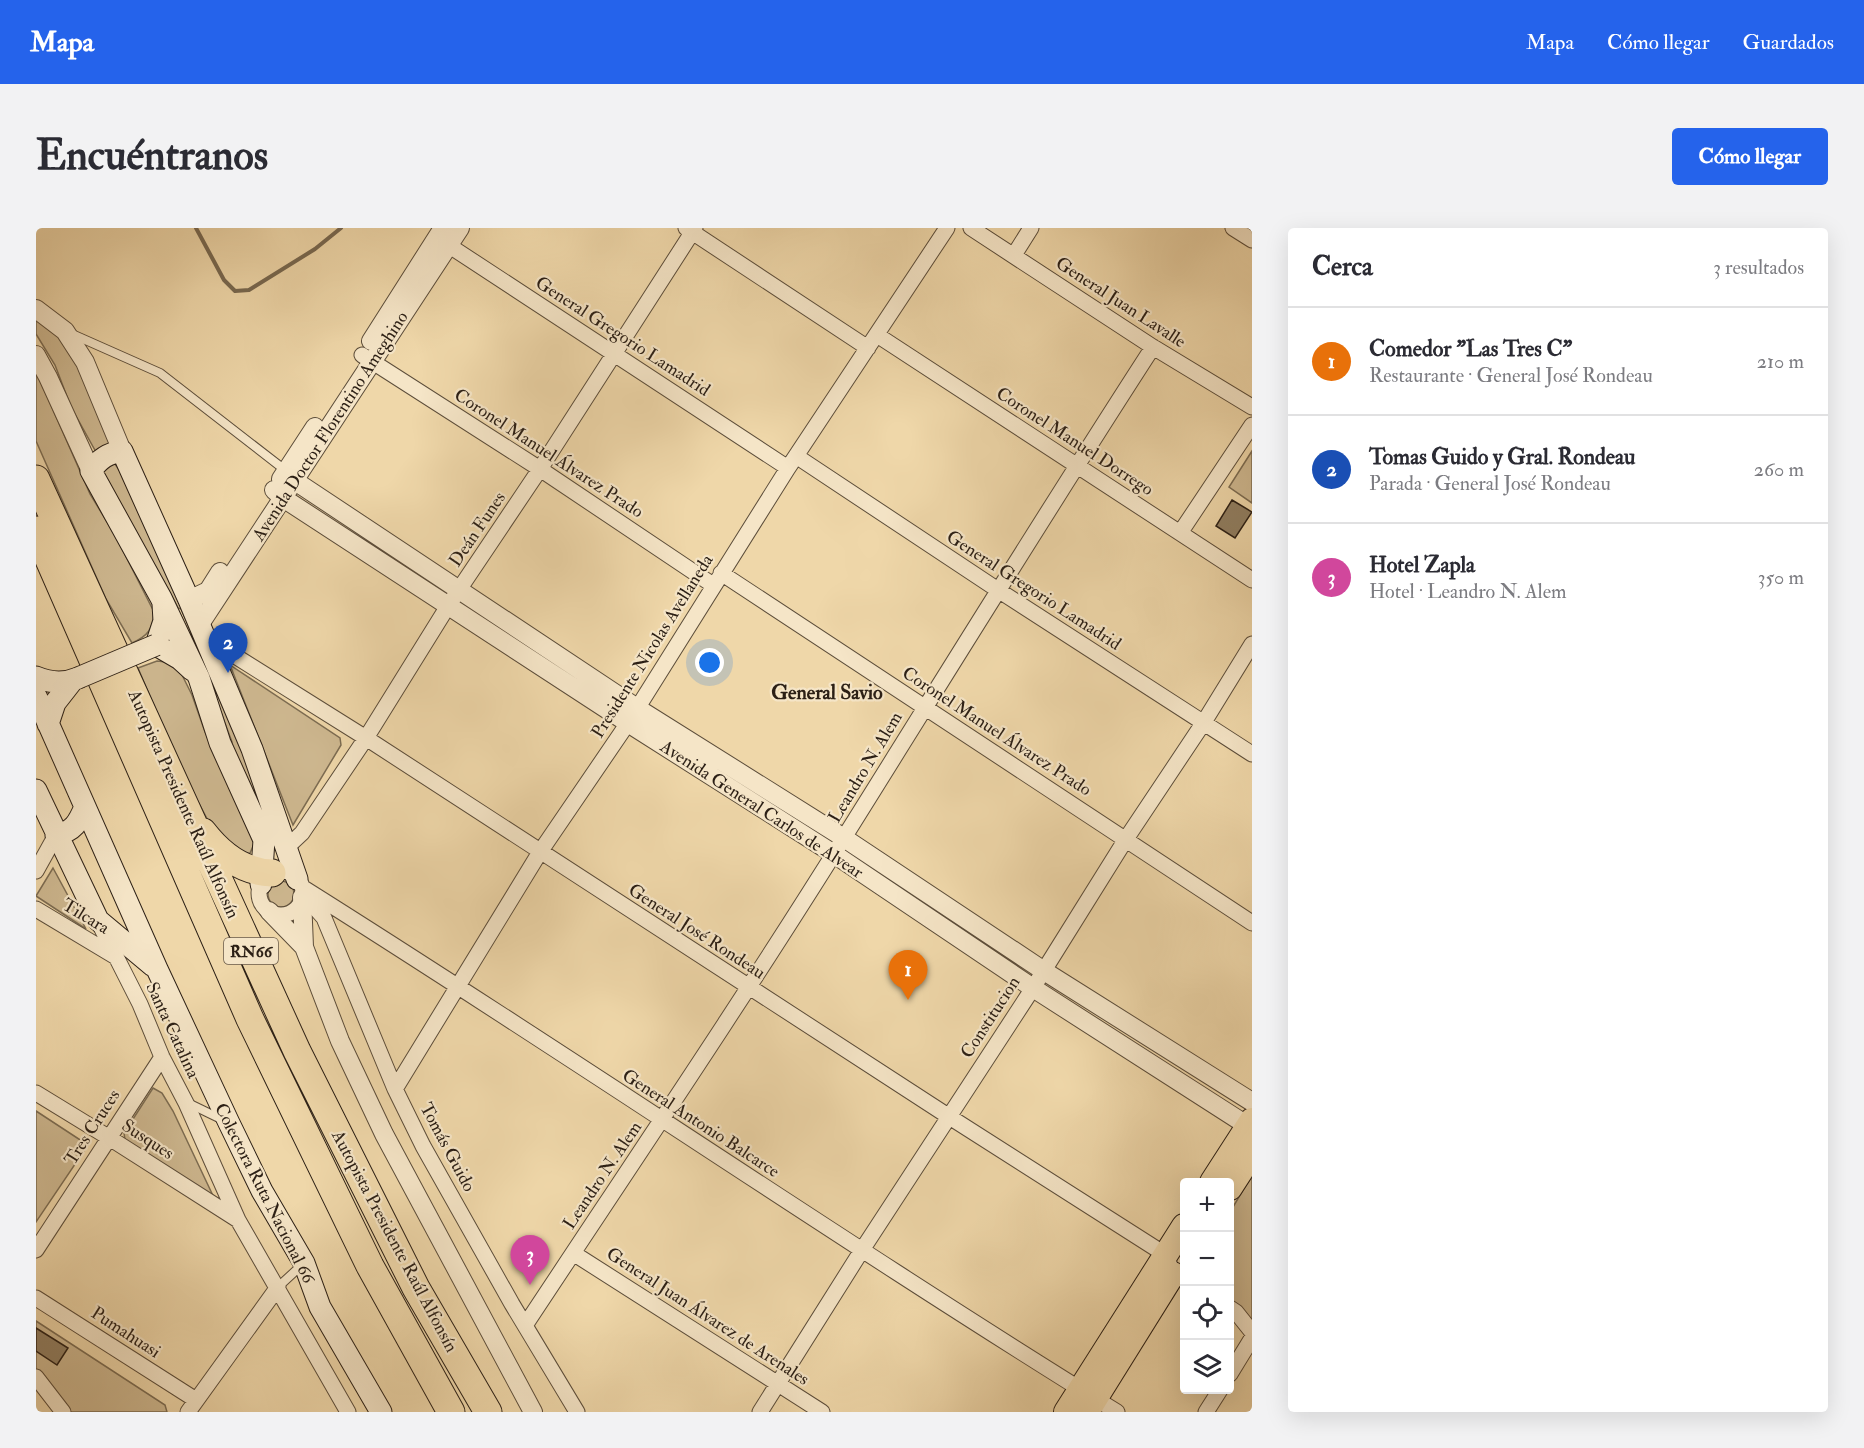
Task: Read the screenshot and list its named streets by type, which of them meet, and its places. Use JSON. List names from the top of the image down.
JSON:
{
  "streets": {
    "highway": ["Autopista Presidente Raúl Alfonsín", "RN66"],
    "main road": ["Colectora Ruta Nacional 66"],
    "street": [
      "General Juan Lavalle",
      "General Gregorio Lamadrid",
      "Avenida Doctor Florentino Ameghino",
      "Coronel Manuel Dorrego",
      "Coronel Manuel Álvarez Prado",
      "Deán Funes",
      "Presidente Nicolas Avellaneda",
      "Leandro N. Alem",
      "Avenida General Carlos de Alvear",
      "Tilcara",
      "General José Rondeau",
      "Constitucion",
      "Santa Catalina",
      "General Antonio Balcarce",
      "Tres Cruces",
      "Susques",
      "Tomás Guido",
      "General Juan Álvarez de Arenales",
      "Pumahuasi"
    ]
  },
  "crossings": [
    ["General Juan Lavalle", "Leandro N. Alem"],
    ["General Gregorio Lamadrid", "Avenida Doctor Florentino Ameghino"],
    ["General Gregorio Lamadrid", "Deán Funes"],
    ["General Gregorio Lamadrid", "Presidente Nicolas Avellaneda"],
    ["General Gregorio Lamadrid", "Leandro N. Alem"],
    ["General Gregorio Lamadrid", "Constitucion"],
    ["Avenida Doctor Florentino Ameghino", "Coronel Manuel Álvarez Prado"],
    ["Avenida Doctor Florentino Ameghino", "Avenida General Carlos de Alvear"],
    ["Avenida Doctor Florentino Ameghino", "General José Rondeau"],
    ["Coronel Manuel Dorrego", "Presidente Nicolas Avellaneda"],
    ["Coronel Manuel Dorrego", "Leandro N. Alem"],
    ["Coronel Manuel Álvarez Prado", "Deán Funes"],
    ["Coronel Manuel Álvarez Prado", "Presidente Nicolas Avellaneda"],
    ["Coronel Manuel Álvarez Prado", "Leandro N. Alem"],
    ["Coronel Manuel Álvarez Prado", "Constitucion"],
    ["Deán Funes", "Avenida General Carlos de Alvear"],
    ["Deán Funes", "General José Rondeau"],
    ["Presidente Nicolas Avellaneda", "Avenida General Carlos de Alvear"],
    ["Presidente Nicolas Avellaneda", "General José Rondeau"],
    ["Presidente Nicolas Avellaneda", "General Antonio Balcarce"],
    ["Presidente Nicolas Avellaneda", "Tomás Guido"],
    ["Leandro N. Alem", "Avenida General Carlos de Alvear"],
    ["Leandro N. Alem", "General José Rondeau"],
    ["Leandro N. Alem", "General Antonio Balcarce"],
    ["Leandro N. Alem", "Tomás Guido"],
    ["Leandro N. Alem", "General Juan Álvarez de Arenales"],
    ["Avenida General Carlos de Alvear", "Constitucion"],
    ["Tilcara", "Santa Catalina"],
    ["General José Rondeau", "Constitucion"],
    ["Constitucion", "General Antonio Balcarce"],
    ["Constitucion", "General Juan Álvarez de Arenales"],
    ["Santa Catalina", "Tres Cruces"],
    ["Santa Catalina", "Susques"],
    ["Santa Catalina", "Colectora Ruta Nacional 66"],
    ["General Antonio Balcarce", "Tomás Guido"],
    ["Tres Cruces", "Susques"]
  ],
  "districts": ["General Savio"],
  "page": {
    "header": "Mapa",
    "nav": ["Mapa", "Cómo llegar", "Guardados"],
    "buttons": "Cómo llegar",
    "title": "Encuéntranos",
    "heading": ["Cerca", "3 resultados"],
    "list": [
      {
        "mark": "1",
        "name": "Comedor \"Las Tres C\"",
        "note": "Restaurante · General José Rondeau",
        "value": "210 m"
      },
      {
        "mark": "2",
        "name": "Tomas Guido y Gral. Rondeau",
        "note": "Parada · General José Rondeau",
        "value": "260 m"
      },
      {
        "mark": "3",
        "name": "Hotel Zapla",
        "note": "Hotel · Leandro N. Alem",
        "value": "350 m"
      }
    ],
    "pins": ["2", "1", "3"],
    "map_buttons": ["+", "−"]
  }
}
